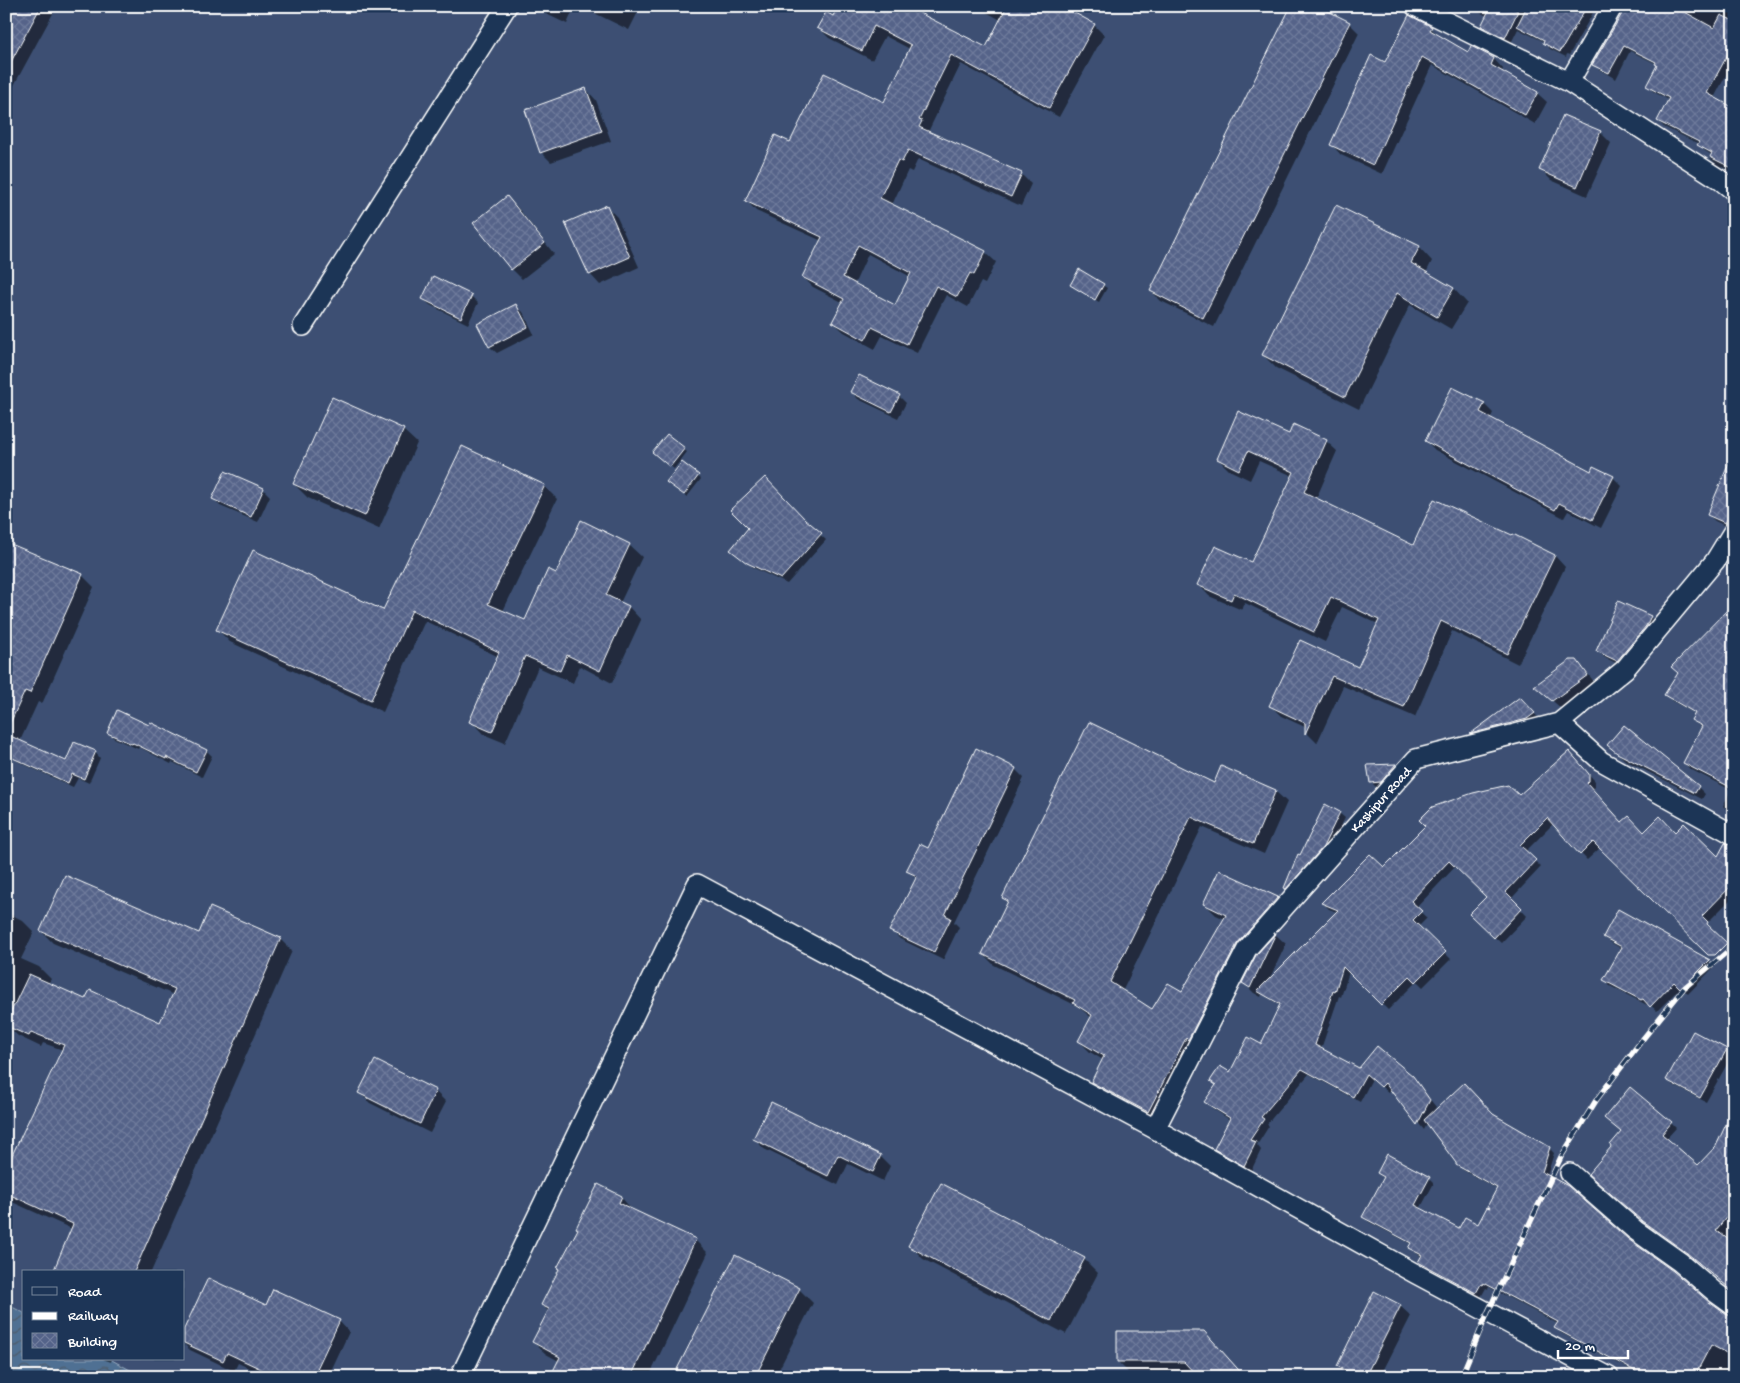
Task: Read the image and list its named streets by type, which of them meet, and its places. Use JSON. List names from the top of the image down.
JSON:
{
  "streets": {
    "street": ["Kashipur Road"]
  },
  "legend": ["Road", "Railway", "Building"],
  "scale_bar": "20 m"
}
